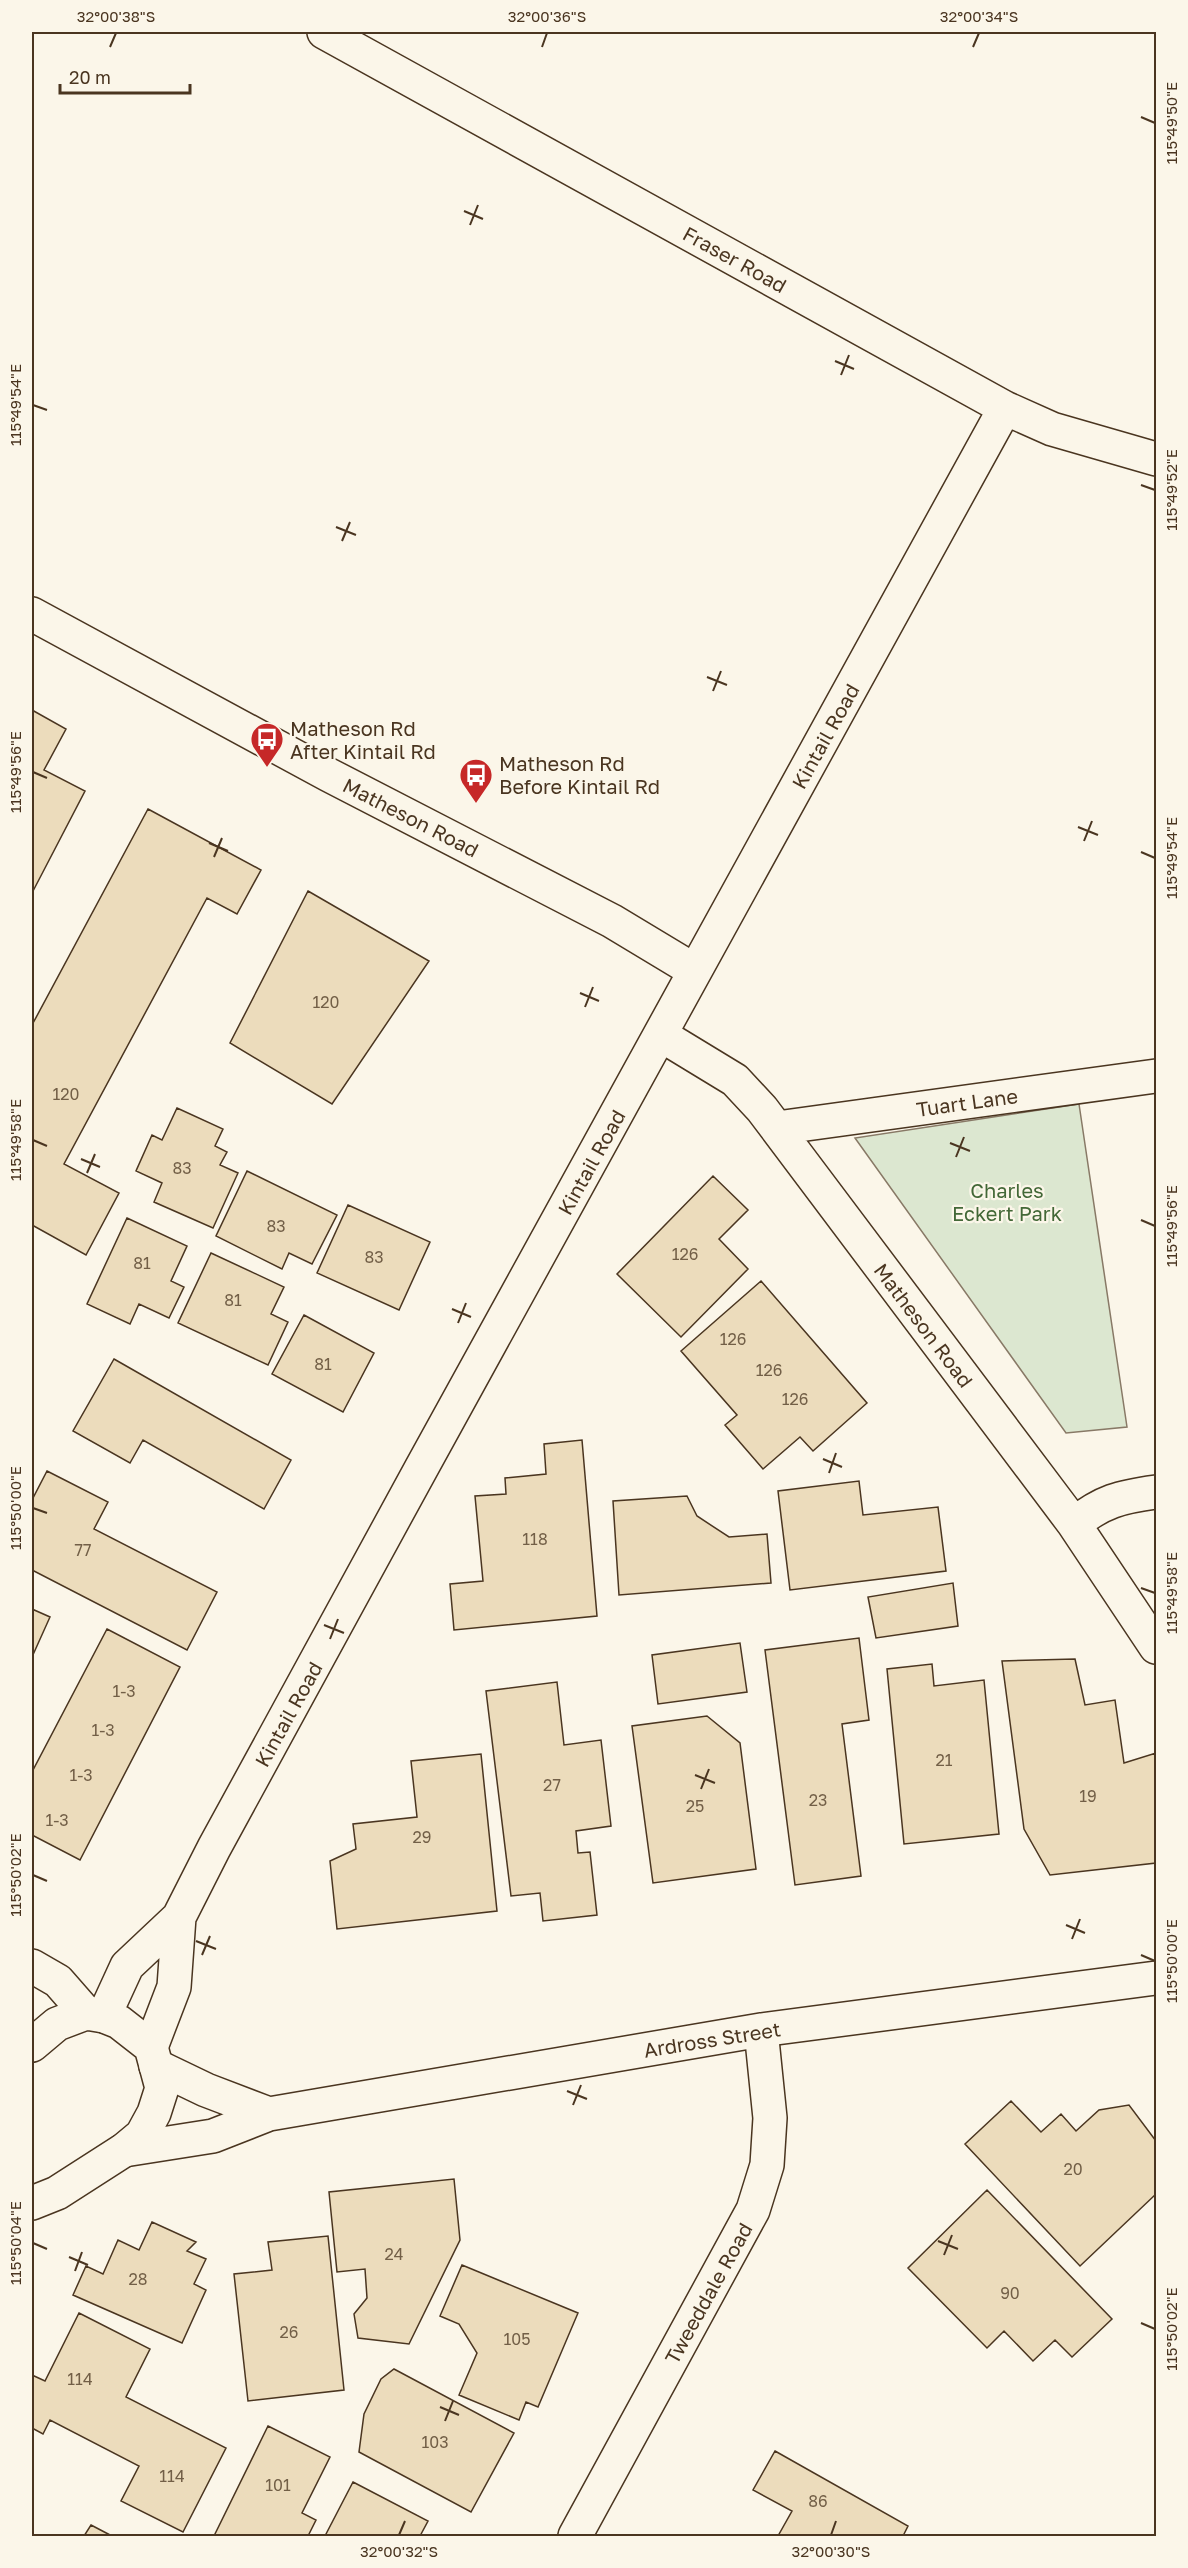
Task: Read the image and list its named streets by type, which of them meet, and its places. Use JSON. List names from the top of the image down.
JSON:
{
  "streets": {
    "street": [
      "Fraser Road",
      "Kintail Road",
      "Matheson Road",
      "Tuart Lane",
      "Ardross Street",
      "Tweeddale Road"
    ]
  },
  "crossings": [
    ["Fraser Road", "Kintail Road"],
    ["Kintail Road", "Matheson Road"],
    ["Matheson Road", "Tuart Lane"],
    ["Ardross Street", "Tweeddale Road"]
  ],
  "parks": ["Charles Eckert Park"],
  "places": {
    "bus stop": ["Matheson Rd After Kintail Rd", "Matheson Rd Before Kintail Rd"]
  },
  "house_numbers": [
    "120",
    "120",
    "83",
    "83",
    "126",
    "83",
    "81",
    "81",
    "126",
    "81",
    "126",
    "126",
    "118",
    "77",
    "1-3",
    "1-3",
    "21",
    "1-3",
    "27",
    "19",
    "23",
    "25",
    "1-3",
    "29",
    "20",
    "24",
    "28",
    "90",
    "26",
    "105",
    "114",
    "103",
    "114",
    "101",
    "86"
  ],
  "scale_bar": "20 m",
  "coordinates": [
    "32°00'38\"S",
    "32°00'36\"S",
    "32°00'34\"S",
    "115°49'50\"E",
    "115°49'54\"E",
    "115°49'52\"E",
    "115°49'56\"E",
    "115°49'58\"E",
    "115°50'00\"E",
    "115°50'02\"E",
    "115°50'04\"E",
    "32°00'32\"S",
    "32°00'30\"S"
  ]
}
